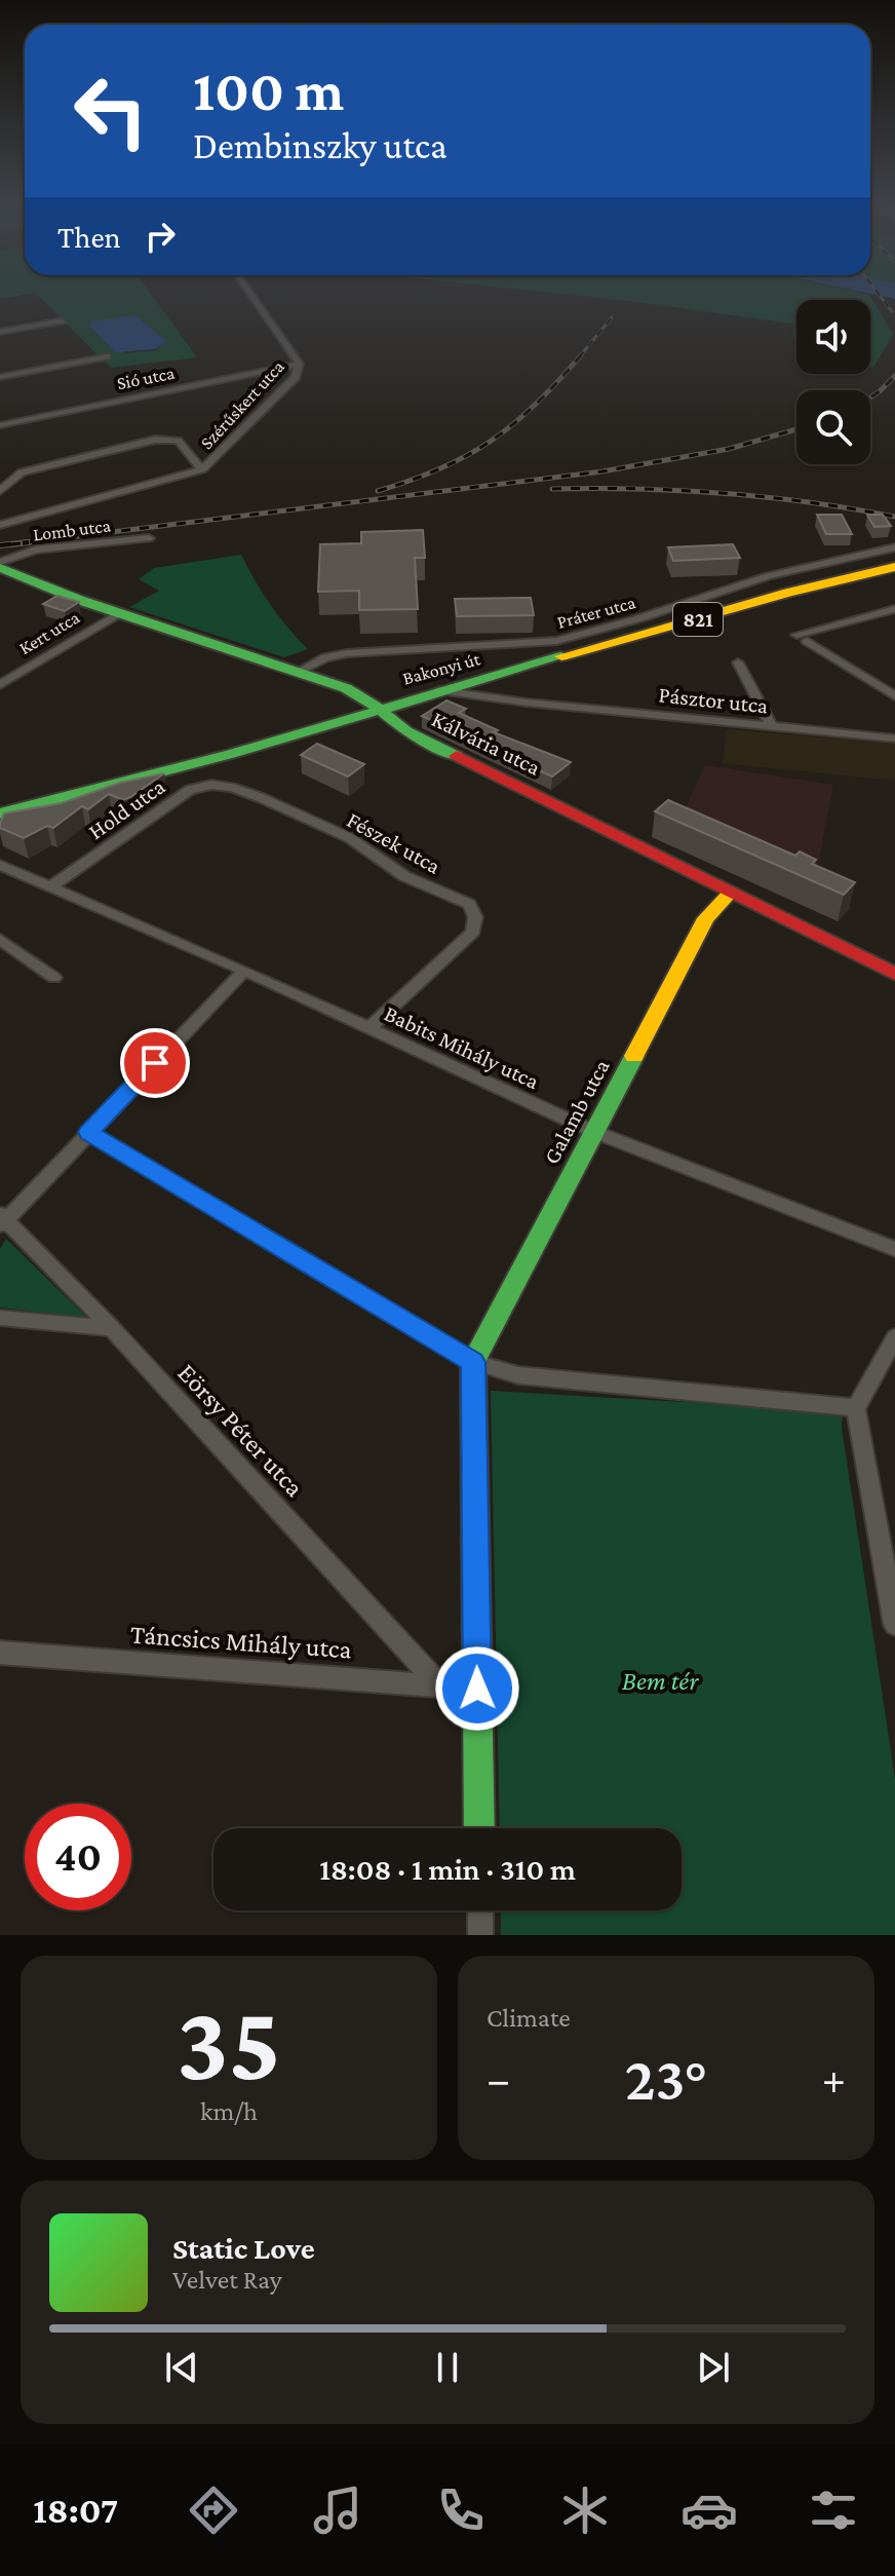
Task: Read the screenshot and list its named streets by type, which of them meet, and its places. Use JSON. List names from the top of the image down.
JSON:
{
  "streets": {
    "street": [
      "Sió utca",
      "Szérűskert utca",
      "Lomb utca",
      "Práter utca",
      "821",
      "Kert utca",
      "Bakonyi út",
      "Pásztor utca",
      "Kálvária utca",
      "Hold utca",
      "Fészek utca",
      "Babits Mihály utca",
      "Galamb utca",
      "Eörsy Péter utca",
      "Táncsics Mihály utca"
    ]
  },
  "crossings": [
    ["Sió utca", "Szérűskert utca"],
    ["Práter utca", "Kálvária utca"],
    ["Kert utca", "Kálvária utca"],
    ["Bakonyi út", "Pásztor utca"],
    ["Bakonyi út", "Kálvária utca"],
    ["Kálvária utca", "Galamb utca"],
    ["Hold utca", "Fészek utca"],
    ["Hold utca", "Babits Mihály utca"],
    ["Fészek utca", "Babits Mihály utca"],
    ["Babits Mihály utca", "Galamb utca"],
    ["Eörsy Péter utca", "Táncsics Mihály utca"]
  ],
  "parks": ["Bem tér"],
  "page": {
    "turn": ["100 m", "Dembinszky utca"],
    "then": "Then",
    "limit": "40",
    "trip": "18:08 · 1 min · 310 m",
    "tile": [
      ["35", "km/h"],
      "Climate"
    ],
    "heat": ["−", "23°", "+"],
    "song": ["Static Love", "Velvet Ray"],
    "tabs": "18:07"
  }
}
